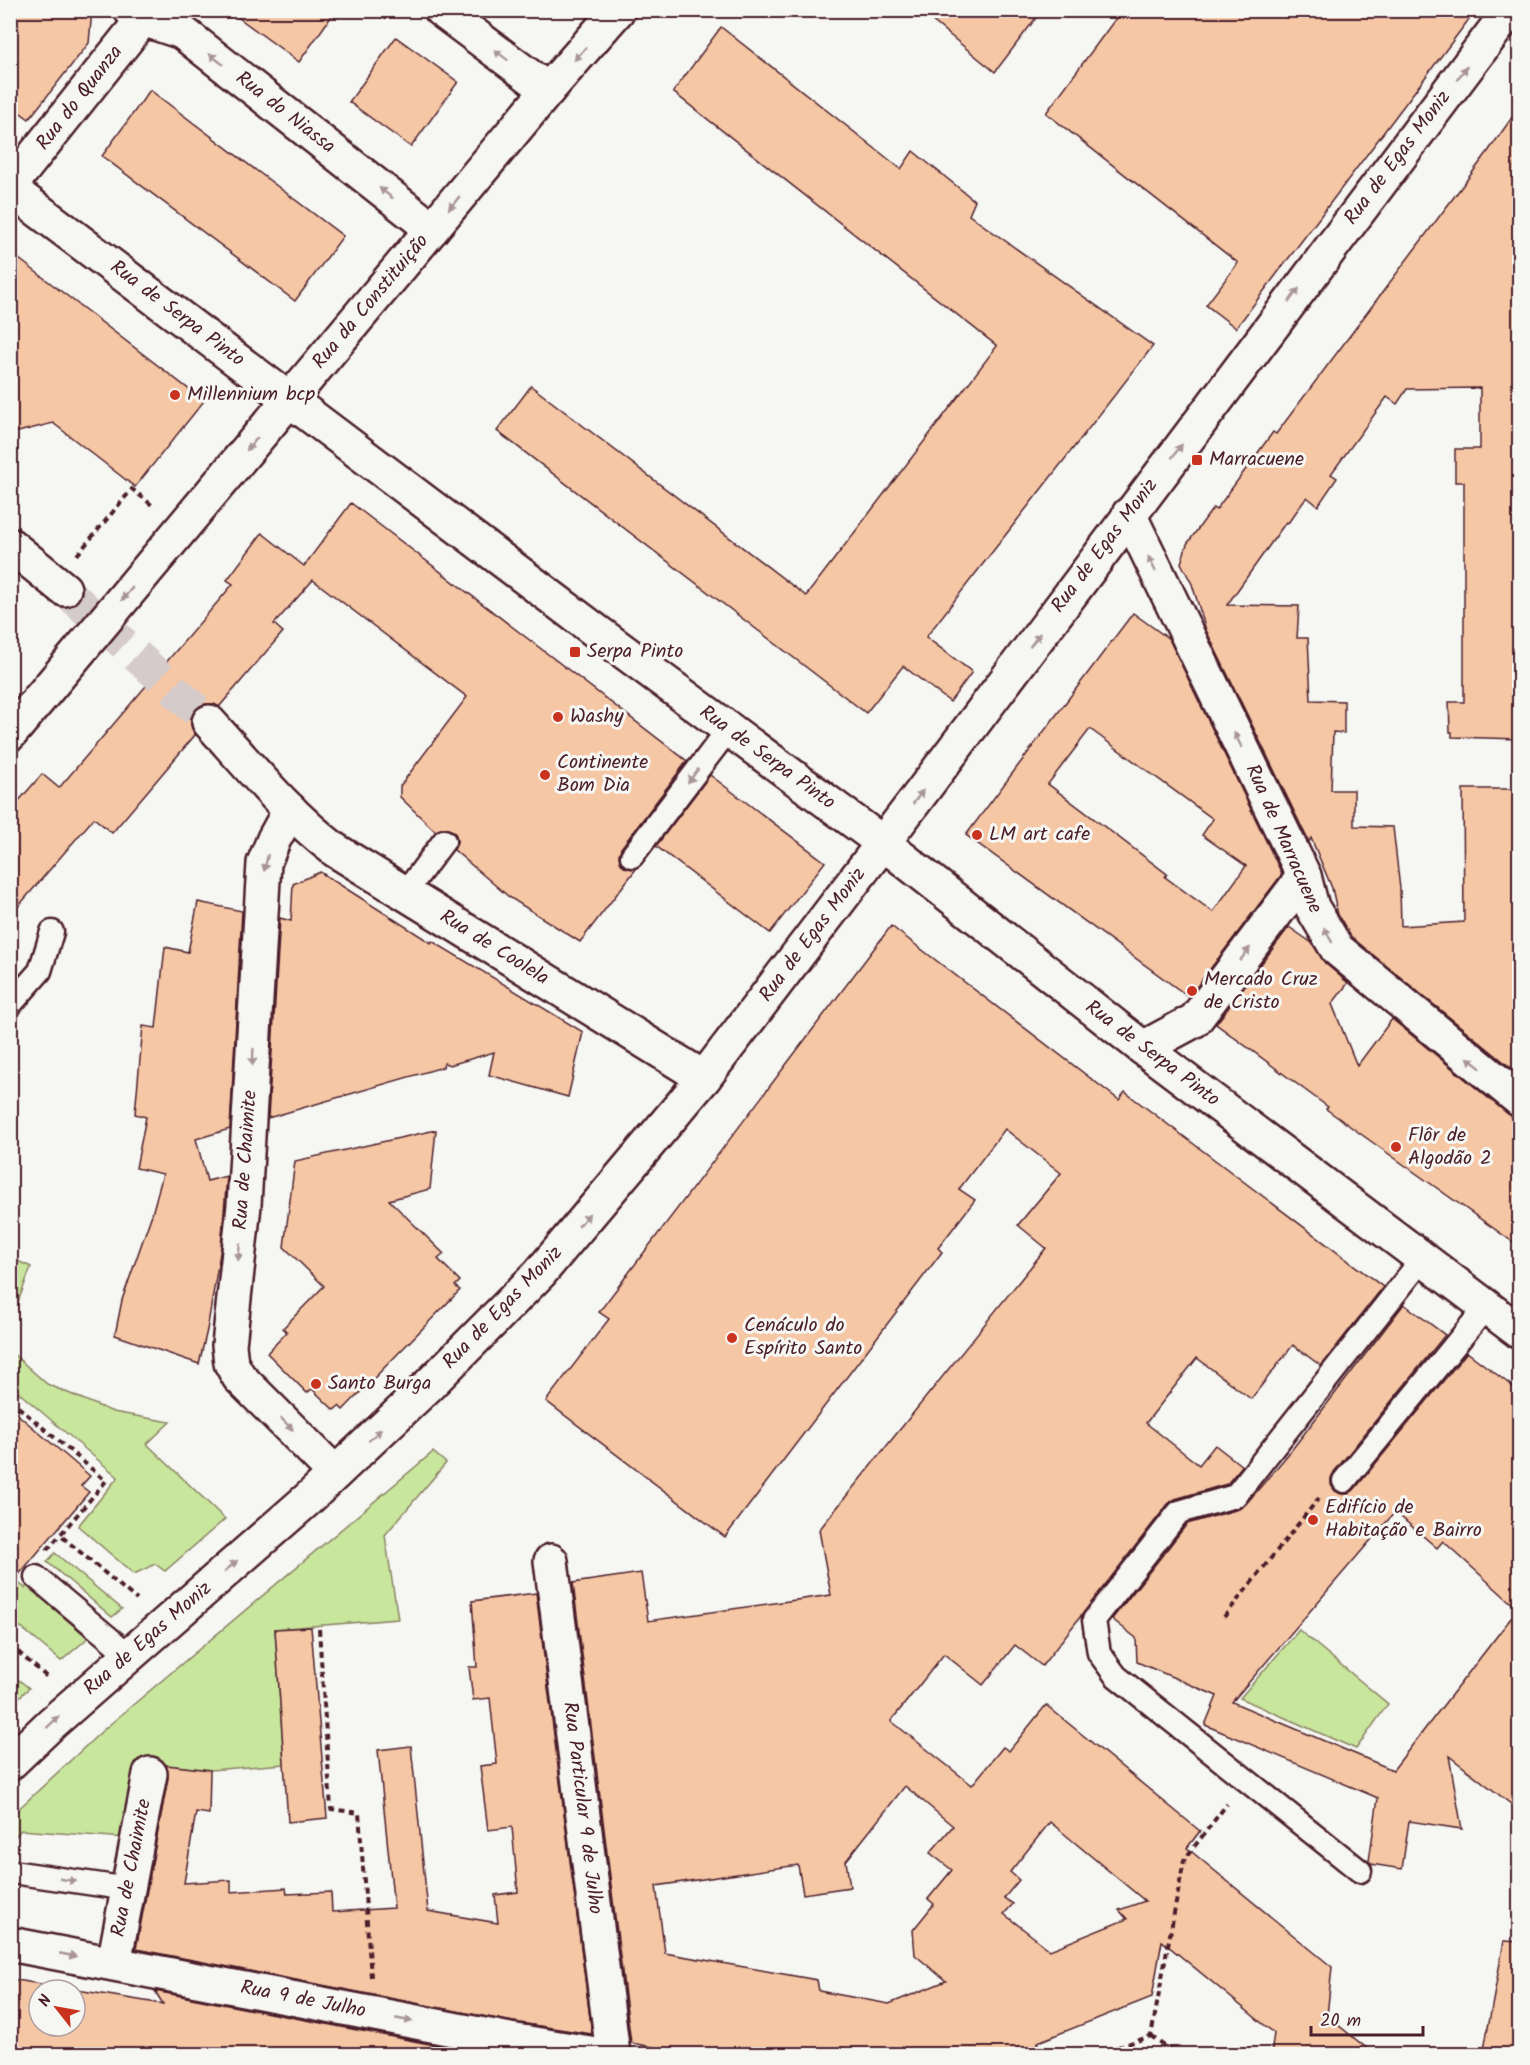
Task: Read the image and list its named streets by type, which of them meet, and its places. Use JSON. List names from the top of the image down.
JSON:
{
  "streets": {
    "street": [
      "Rua do Quanza",
      "Rua do Niassa",
      "Rua de Egas Moniz",
      "Rua da Constituição",
      "Rua de Serpa Pinto",
      "Rua de Marracuene",
      "Rua de Coolela",
      "Rua de Chaimite",
      "Rua Particular 9 de Julho",
      "Rua 9 de Julho"
    ]
  },
  "crossings": [
    ["Rua do Quanza", "Rua do Niassa"],
    ["Rua do Quanza", "Rua de Serpa Pinto"],
    ["Rua do Niassa", "Rua da Constituição"],
    ["Rua de Egas Moniz", "Rua de Serpa Pinto"],
    ["Rua de Egas Moniz", "Rua de Marracuene"],
    ["Rua de Egas Moniz", "Rua de Coolela"],
    ["Rua de Egas Moniz", "Rua de Chaimite"],
    ["Rua da Constituição", "Rua de Serpa Pinto"],
    ["Rua de Coolela", "Rua de Chaimite"],
    ["Rua de Chaimite", "Rua 9 de Julho"]
  ],
  "one_way": [
    "Rua de Egas Moniz",
    "Rua da Constituição",
    "Rua de Marracuene",
    "Rua de Chaimite",
    "Rua 9 de Julho"
  ],
  "places": {
    "other": [
      "Millennium bcp",
      "Washy",
      "Continente Bom Dia",
      "LM art cafe",
      "Mercado Cruz de Cristo",
      "Flôr de Algodão 2",
      "Cenáculo do Espírito Santo",
      "Santo Burga",
      "Edifício de Habitação e Bairro"
    ],
    "transit": ["Marracuene", "Serpa Pinto"]
  },
  "scale_bar": "20 m",
  "north": "top left"
}
